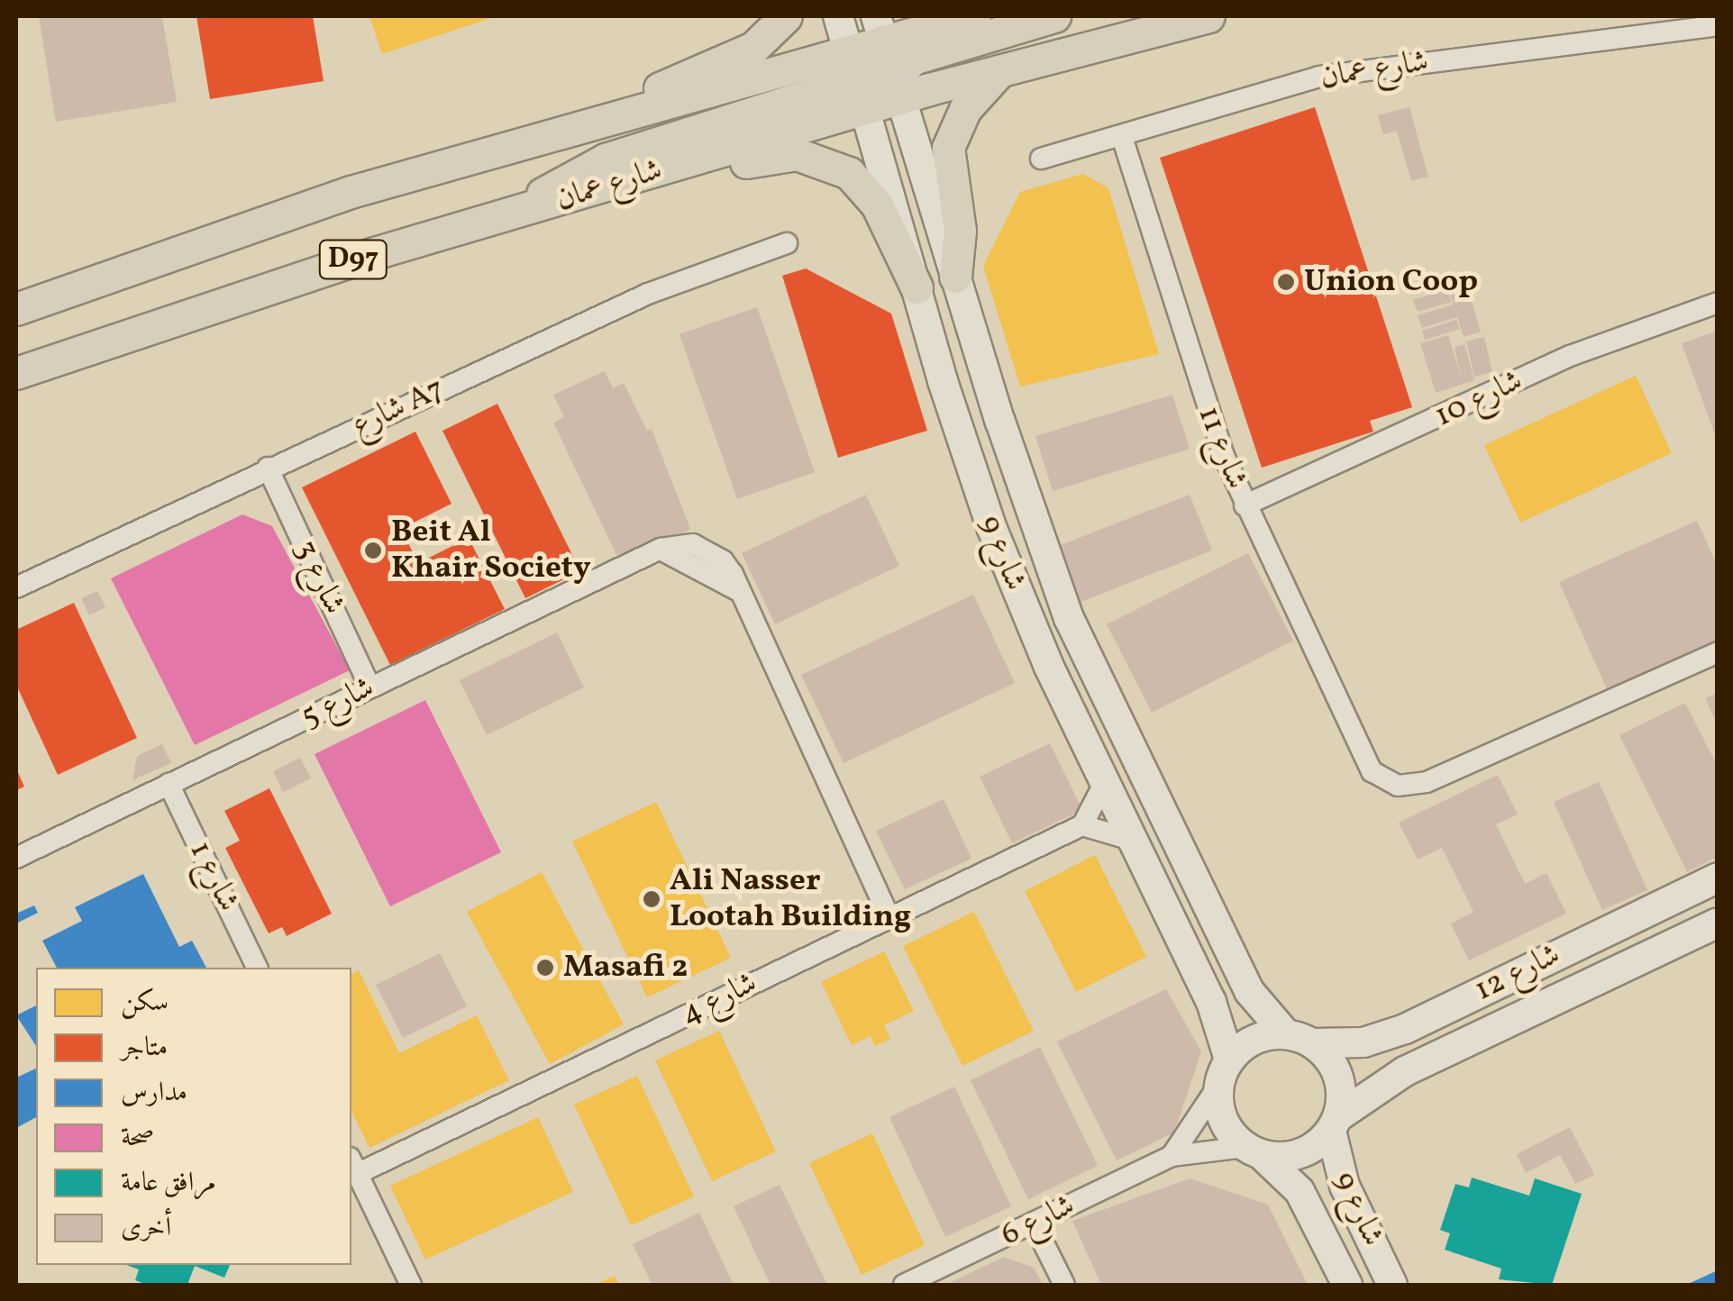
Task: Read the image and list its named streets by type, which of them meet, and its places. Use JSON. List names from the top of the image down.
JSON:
{
  "streets": {
    "main road": ["شارع عمان", "D97"],
    "street": [
      "شارع 10",
      "شارع A7",
      "شارع 11",
      "شارع 9",
      "شارع 3",
      "شارع 5",
      "شارع 1",
      "شارع 12",
      "شارع 4",
      "شارع 6"
    ]
  },
  "crossings": [
    ["شارع عمان", "شارع 11"],
    ["شارع عمان", "شارع 9"],
    ["شارع 10", "شارع 11"],
    ["شارع A7", "شارع 3"],
    ["شارع 9", "شارع 12"],
    ["شارع 9", "شارع 6"],
    ["شارع 3", "شارع 5"],
    ["شارع 5", "شارع 1"],
    ["شارع 5", "شارع 4"],
    ["شارع 12", "شارع 6"]
  ],
  "places": [
    "Union Coop",
    "Beit Al Khair Society",
    "Ali Nasser Lootah Building",
    "Masafi 2"
  ],
  "legend": [
    "سكن",
    "متاجر",
    "مدارس",
    "صحة",
    "مرافق عامة",
    "أخرى"
  ]
}
